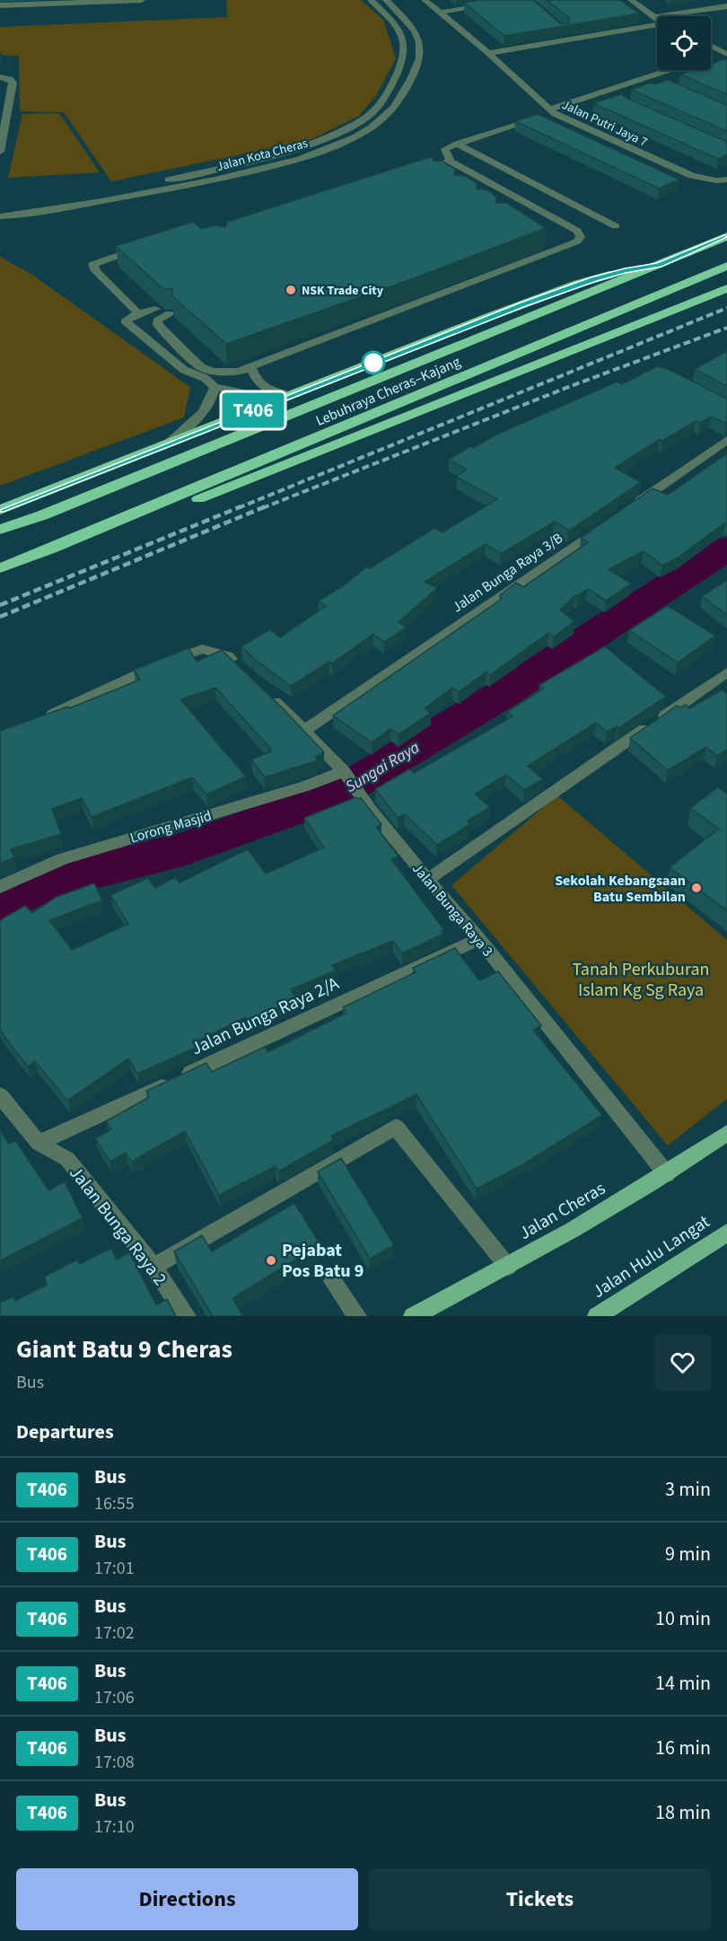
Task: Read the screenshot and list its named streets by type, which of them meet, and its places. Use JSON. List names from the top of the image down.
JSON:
{
  "streets": {
    "highway": ["Lebuhraya Cheras–Kajang"],
    "main road": ["Jalan Cheras", "Jalan Hulu Langat"],
    "street": [
      "Jalan Putri Jaya 7",
      "Jalan Kota Cheras",
      "Jalan Bunga Raya 3/B",
      "Lorong Masjid",
      "Jalan Bunga Raya 3",
      "Jalan Bunga Raya 2/A",
      "Jalan Bunga Raya 2"
    ]
  },
  "crossings": [
    ["Jalan Bunga Raya 3/B", "Jalan Bunga Raya 3"],
    ["Lorong Masjid", "Jalan Bunga Raya 3"],
    ["Jalan Bunga Raya 3", "Jalan Bunga Raya 2/A"],
    ["Jalan Bunga Raya 3", "Jalan Cheras"],
    ["Jalan Bunga Raya 2/A", "Jalan Bunga Raya 2"]
  ],
  "water": ["Sungai Raya"],
  "parks": ["Tanah Perkuburan Islam Kg Sg Raya"],
  "places": ["NSK Trade City", "Sekolah Kebangsaan Batu Sembilan", "Pejabat Pos Batu 9"],
  "lines": ["bus line T406"],
  "page": {
    "on_map": "T406",
    "heading": [
      ["Giant Batu 9 Cheras", "Bus"],
      "Departures"
    ],
    "list": [
      {
        "mark": "T406",
        "name": "Bus",
        "note": "16:55",
        "value": "3 min"
      },
      {
        "mark": "T406",
        "name": "Bus",
        "note": "17:01",
        "value": "9 min"
      },
      {
        "mark": "T406",
        "name": "Bus",
        "note": "17:02",
        "value": "10 min"
      },
      {
        "mark": "T406",
        "name": "Bus",
        "note": "17:06",
        "value": "14 min"
      },
      {
        "mark": "T406",
        "name": "Bus",
        "note": "17:08",
        "value": "16 min"
      },
      {
        "mark": "T406",
        "name": "Bus",
        "note": "17:10",
        "value": "18 min"
      }
    ],
    "buttons": ["Directions", "Tickets"]
  }
}
